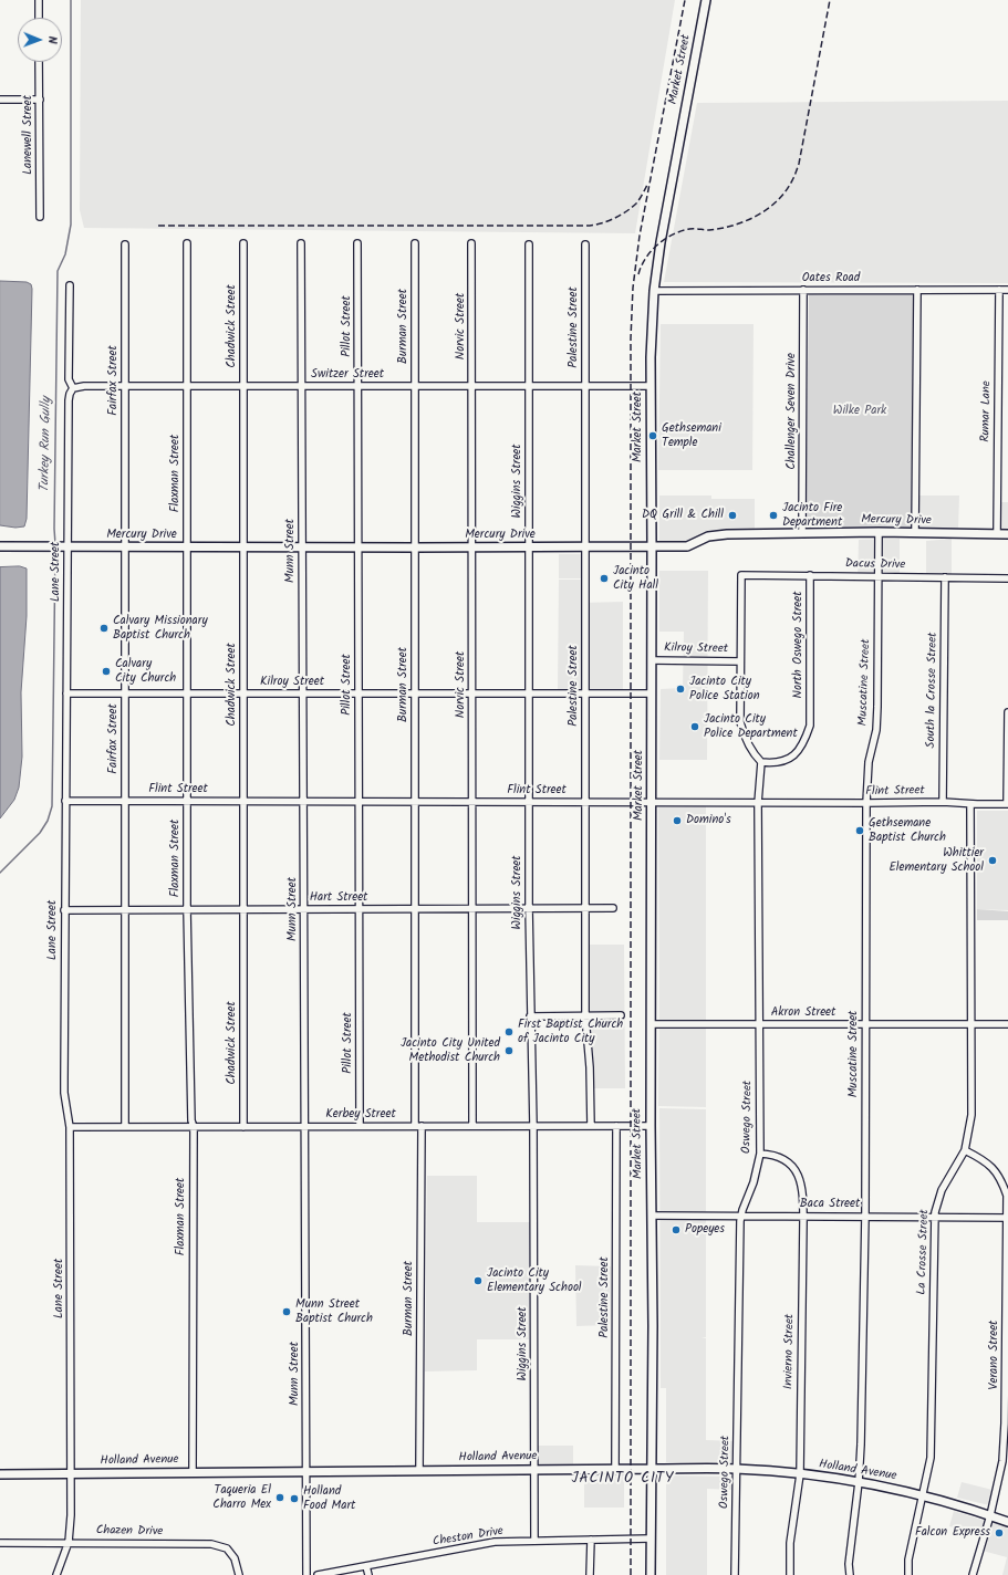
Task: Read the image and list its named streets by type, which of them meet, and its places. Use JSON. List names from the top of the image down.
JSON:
{
  "streets": {
    "main road": ["Market Street", "Mercury Drive", "Holland Avenue"],
    "street": [
      "Lanewell Street",
      "Oates Road",
      "Chadwick Street",
      "Pillot Street",
      "Burman Street",
      "Norvic Street",
      "Palestine Street",
      "Switzer Street",
      "Fairfax Street",
      "Challenger Seven Drive",
      "Rumar Lane",
      "Flaxman Street",
      "Wiggins Street",
      "Munn Street",
      "Dacus Drive",
      "Lane Street",
      "North Oswego Street",
      "Kilroy Street",
      "Muscatine Street",
      "South la Crosse Street",
      "Flint Street",
      "Hart Street",
      "Akron Street",
      "Kerbey Street",
      "Oswego Street",
      "Baca Street",
      "La Crosse Street",
      "Invierno Street",
      "Verano Street",
      "Chazen Drive",
      "Cheston Drive"
    ]
  },
  "crossings": [
    ["Market Street", "Oates Road"],
    ["Market Street", "Switzer Street"],
    ["Market Street", "Mercury Drive"],
    ["Market Street", "Kilroy Street"],
    ["Market Street", "Flint Street"],
    ["Market Street", "Akron Street"],
    ["Market Street", "Kerbey Street"],
    ["Market Street", "Baca Street"],
    ["Market Street", "Holland Avenue"],
    ["Market Street", "Cheston Drive"],
    ["Oates Road", "Challenger Seven Drive"],
    ["Oates Road", "Rumar Lane"],
    ["Chadwick Street", "Switzer Street"],
    ["Chadwick Street", "Mercury Drive"],
    ["Chadwick Street", "Kilroy Street"],
    ["Chadwick Street", "Flint Street"],
    ["Chadwick Street", "Hart Street"],
    ["Chadwick Street", "Kerbey Street"],
    ["Pillot Street", "Switzer Street"],
    ["Pillot Street", "Mercury Drive"],
    ["Pillot Street", "Kilroy Street"],
    ["Pillot Street", "Flint Street"],
    ["Pillot Street", "Hart Street"],
    ["Pillot Street", "Kerbey Street"],
    ["Burman Street", "Switzer Street"],
    ["Burman Street", "Mercury Drive"],
    ["Burman Street", "Kilroy Street"],
    ["Burman Street", "Flint Street"],
    ["Burman Street", "Hart Street"],
    ["Burman Street", "Kerbey Street"],
    ["Burman Street", "Holland Avenue"],
    ["Norvic Street", "Switzer Street"],
    ["Norvic Street", "Mercury Drive"],
    ["Norvic Street", "Kilroy Street"],
    ["Norvic Street", "Flint Street"],
    ["Norvic Street", "Hart Street"],
    ["Norvic Street", "Kerbey Street"],
    ["Palestine Street", "Switzer Street"],
    ["Palestine Street", "Mercury Drive"],
    ["Palestine Street", "Kilroy Street"],
    ["Palestine Street", "Flint Street"],
    ["Palestine Street", "Hart Street"],
    ["Palestine Street", "Kerbey Street"],
    ["Palestine Street", "Holland Avenue"],
    ["Switzer Street", "Fairfax Street"],
    ["Switzer Street", "Flaxman Street"],
    ["Switzer Street", "Wiggins Street"],
    ["Switzer Street", "Munn Street"],
    ["Switzer Street", "Lane Street"],
    ["Fairfax Street", "Mercury Drive"],
    ["Fairfax Street", "Kilroy Street"],
    ["Fairfax Street", "Flint Street"],
    ["Fairfax Street", "Hart Street"],
    ["Fairfax Street", "Kerbey Street"],
    ["Challenger Seven Drive", "Mercury Drive"],
    ["Rumar Lane", "Mercury Drive"],
    ["Flaxman Street", "Mercury Drive"],
    ["Flaxman Street", "Kilroy Street"],
    ["Flaxman Street", "Flint Street"],
    ["Flaxman Street", "Hart Street"],
    ["Flaxman Street", "Kerbey Street"],
    ["Flaxman Street", "Holland Avenue"],
    ["Wiggins Street", "Mercury Drive"],
    ["Wiggins Street", "Kilroy Street"],
    ["Wiggins Street", "Flint Street"],
    ["Wiggins Street", "Hart Street"],
    ["Wiggins Street", "Kerbey Street"],
    ["Wiggins Street", "Holland Avenue"],
    ["Wiggins Street", "Cheston Drive"],
    ["Mercury Drive", "Munn Street"],
    ["Mercury Drive", "Lane Street"],
    ["Mercury Drive", "Muscatine Street"],
    ["Munn Street", "Kilroy Street"],
    ["Munn Street", "Flint Street"],
    ["Munn Street", "Hart Street"],
    ["Munn Street", "Kerbey Street"],
    ["Munn Street", "Holland Avenue"],
    ["Dacus Drive", "North Oswego Street"],
    ["Dacus Drive", "Kilroy Street"],
    ["Dacus Drive", "Muscatine Street"],
    ["Dacus Drive", "South la Crosse Street"],
    ["Lane Street", "Kilroy Street"],
    ["Lane Street", "Flint Street"],
    ["Lane Street", "Hart Street"],
    ["Lane Street", "Kerbey Street"],
    ["Lane Street", "Holland Avenue"],
    ["Lane Street", "Chazen Drive"],
    ["North Oswego Street", "Oswego Street"],
    ["Muscatine Street", "Flint Street"],
    ["Muscatine Street", "Akron Street"],
    ["Muscatine Street", "Baca Street"],
    ["Muscatine Street", "Holland Avenue"],
    ["South la Crosse Street", "Flint Street"],
    ["Flint Street", "Oswego Street"],
    ["Flint Street", "La Crosse Street"],
    ["Akron Street", "Oswego Street"],
    ["Akron Street", "La Crosse Street"],
    ["Oswego Street", "Baca Street"],
    ["Oswego Street", "Invierno Street"],
    ["Oswego Street", "Holland Avenue"],
    ["Baca Street", "La Crosse Street"],
    ["Baca Street", "Invierno Street"],
    ["Baca Street", "Verano Street"],
    ["La Crosse Street", "Verano Street"],
    ["La Crosse Street", "Holland Avenue"],
    ["Invierno Street", "Holland Avenue"],
    ["Verano Street", "Holland Avenue"]
  ],
  "districts": ["JACINTO CITY"],
  "water": ["Turkey Run Gully"],
  "parks": ["Wilke Park"],
  "places": [
    "Gethsemani Temple",
    "DQ Grill & Chill",
    "Jacinto Fire Department",
    "Jacinto City Hall",
    "Calvary Missionary Baptist Church",
    "Calvary City Church",
    "Jacinto City Police Station",
    "Jacinto City Police Department",
    "Domino's",
    "Gethsemane Baptist Church",
    "Whittier Elementary School",
    "First Baptist Church of Jacinto City",
    "Jacinto City United Methodist Church",
    "Popeyes",
    "Jacinto City Elementary School",
    "Munn Street Baptist Church",
    "Taqueria El Charro Mex",
    "Holland Food Mart",
    "Falcon Express"
  ],
  "north": "right"
}
